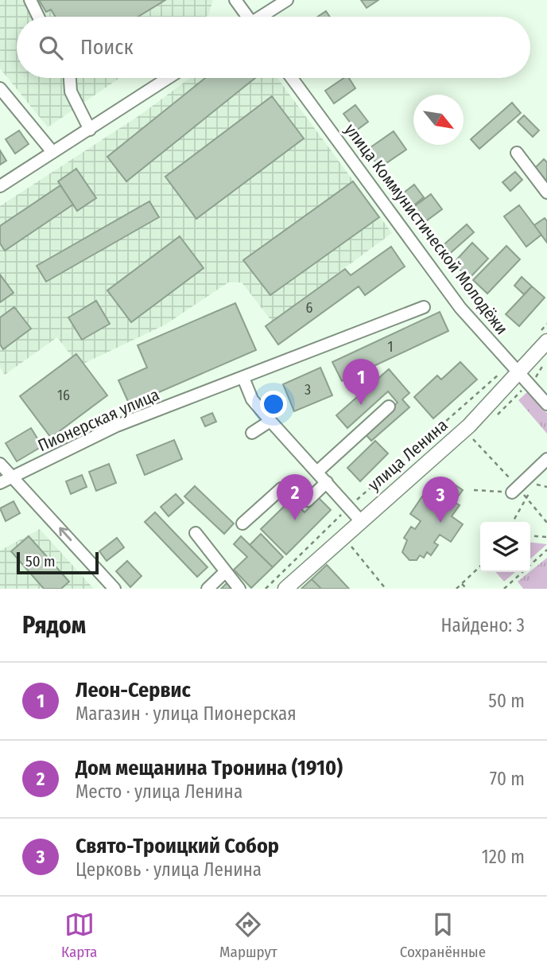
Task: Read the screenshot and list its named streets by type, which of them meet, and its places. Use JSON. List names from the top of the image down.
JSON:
{
  "streets": {
    "main road": ["улица Ленина"],
    "street": ["улица Коммунистической Молодёжи", "Пионерская улица"]
  },
  "crossings": [
    ["улица Коммунистической Молодёжи", "улица Ленина"]
  ],
  "house_numbers": [
    "6",
    "1",
    "3",
    "16"
  ],
  "scale_bar": "50 m",
  "north": "bottom right",
  "page": {
    "search": "Поиск",
    "pins": ["1", "2", "3"],
    "scale": "50 m",
    "heading": ["Рядом", "Найдено: 3"],
    "list": [
      {
        "mark": "1",
        "name": "Леон-Сервис",
        "note": "Магазин · улица Пионерская",
        "value": "50 m"
      },
      {
        "mark": "2",
        "name": "Дом мещанина Тронина (1910)",
        "note": "Место · улица Ленина",
        "value": "70 m"
      },
      {
        "mark": "3",
        "name": "Свято-Троицкий Собор",
        "note": "Церковь · улица Ленина",
        "value": "120 m"
      }
    ],
    "nav": ["Карта", "Маршрут", "Сохранённые"]
  }
}
